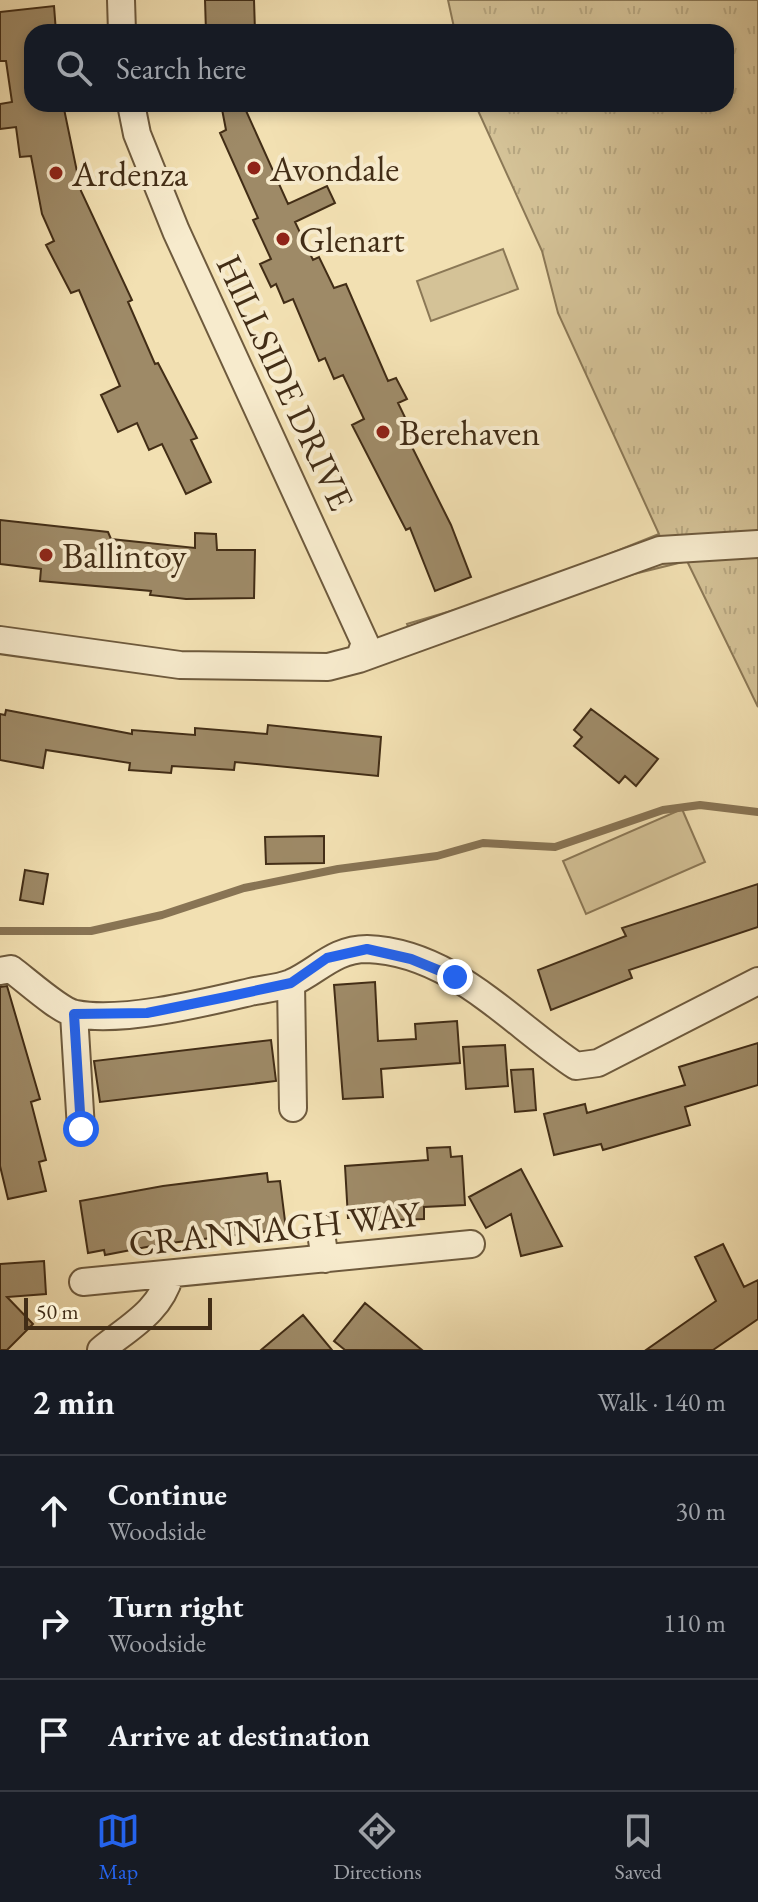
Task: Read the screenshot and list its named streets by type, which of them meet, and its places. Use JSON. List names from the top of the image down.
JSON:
{
  "streets": {
    "street": ["HILLSIDE DRIVE", "CRANNAGH WAY"]
  },
  "places": [
    "Avondale",
    "Ardenza",
    "Glenart",
    "Berehaven",
    "Ballintoy"
  ],
  "scale_bar": "50 m",
  "page": {
    "search": "Search here",
    "scale": "50 m",
    "heading": ["2 min", "Walk · 140 m"],
    "list": [
      ["Continue", "Woodside", "30 m"],
      ["Turn right", "Woodside", "110 m"],
      "Arrive at destination"
    ],
    "nav": ["Map", "Directions", "Saved"]
  }
}
